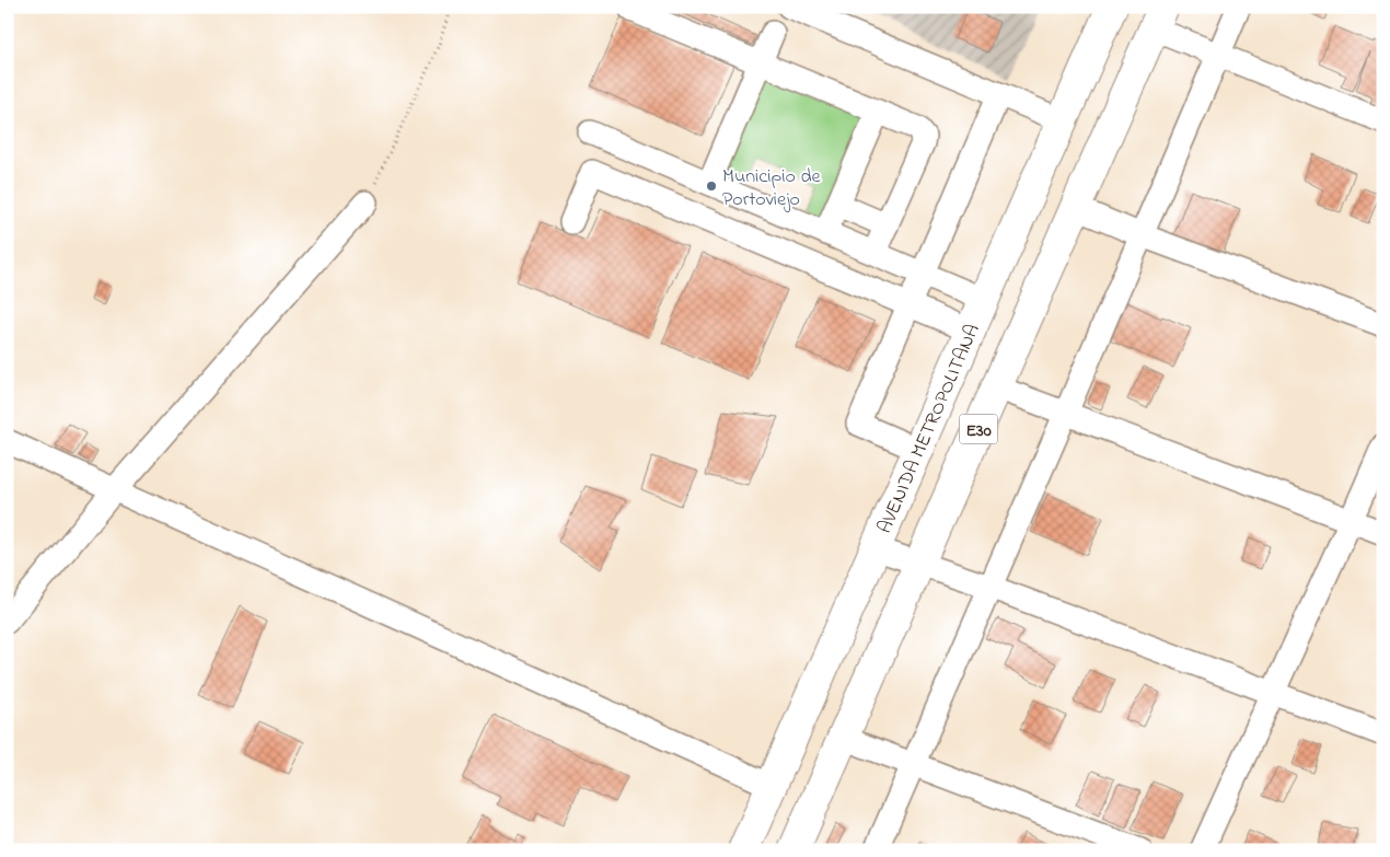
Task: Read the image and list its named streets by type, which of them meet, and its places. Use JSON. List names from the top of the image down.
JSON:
{
  "streets": {
    "highway": ["AVENIDA METROPOLITANA", "E30"]
  },
  "places": ["Municipio de Portoviejo"]
}
